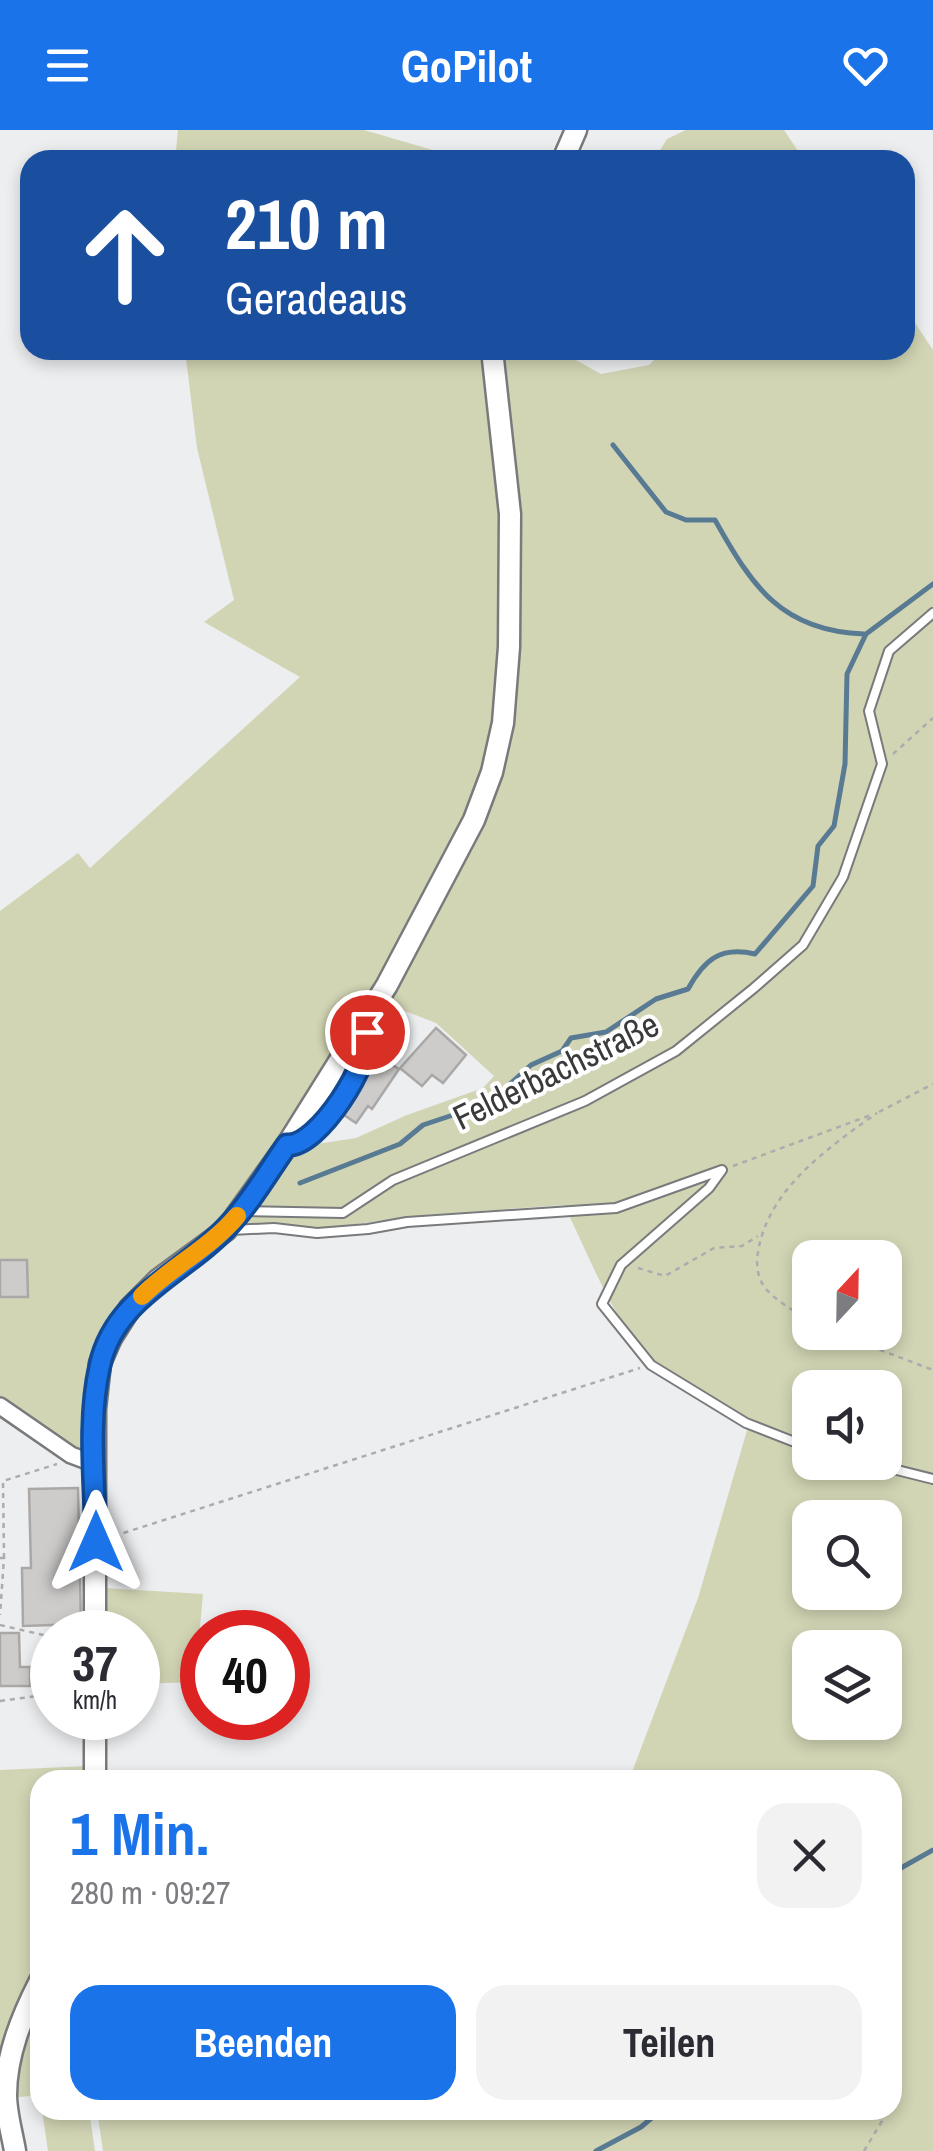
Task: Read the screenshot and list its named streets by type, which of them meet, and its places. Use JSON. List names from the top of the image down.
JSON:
{
  "streets": {
    "lane": ["Felderbachstraße"]
  },
  "north": "top",
  "page": {
    "header": "GoPilot",
    "turn": ["210 m", "Geradeaus"],
    "speed": "37 km/h",
    "limit": "40",
    "heading": ["1 Min.", "280 m · 09:27"],
    "buttons": ["Beenden", "Teilen"]
  }
}
